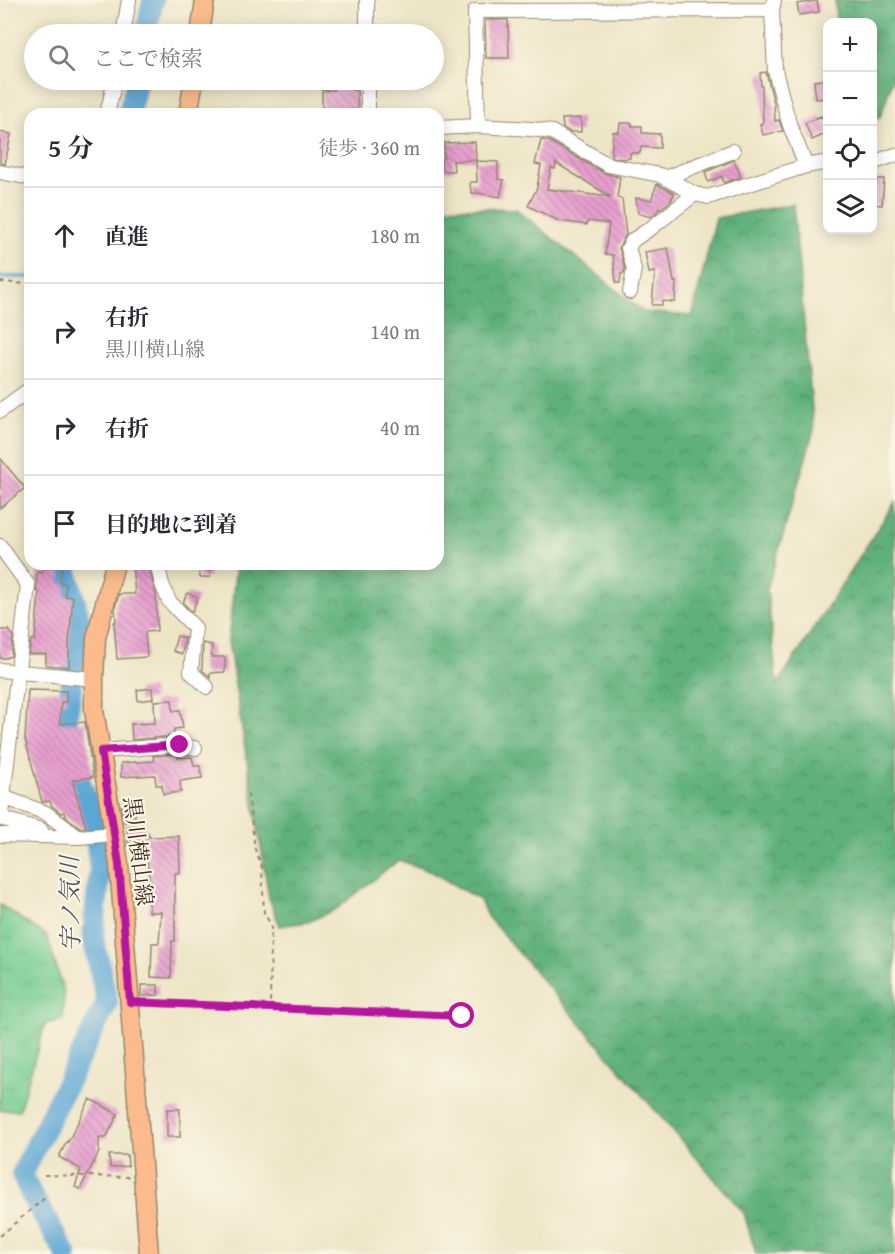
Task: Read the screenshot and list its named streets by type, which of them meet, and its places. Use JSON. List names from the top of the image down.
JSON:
{
  "streets": {
    "main road": ["黒川横山線"]
  },
  "water": ["宇ノ気川"],
  "page": {
    "map_buttons": ["+", "−"],
    "search": "ここで検索",
    "heading": ["5 分", "徒歩 · 360 m"],
    "list": [
      ["直進", "180 m"],
      ["右折", "黒川横山線", "140 m"],
      ["右折", "40 m"],
      "目的地に到着"
    ]
  }
}
